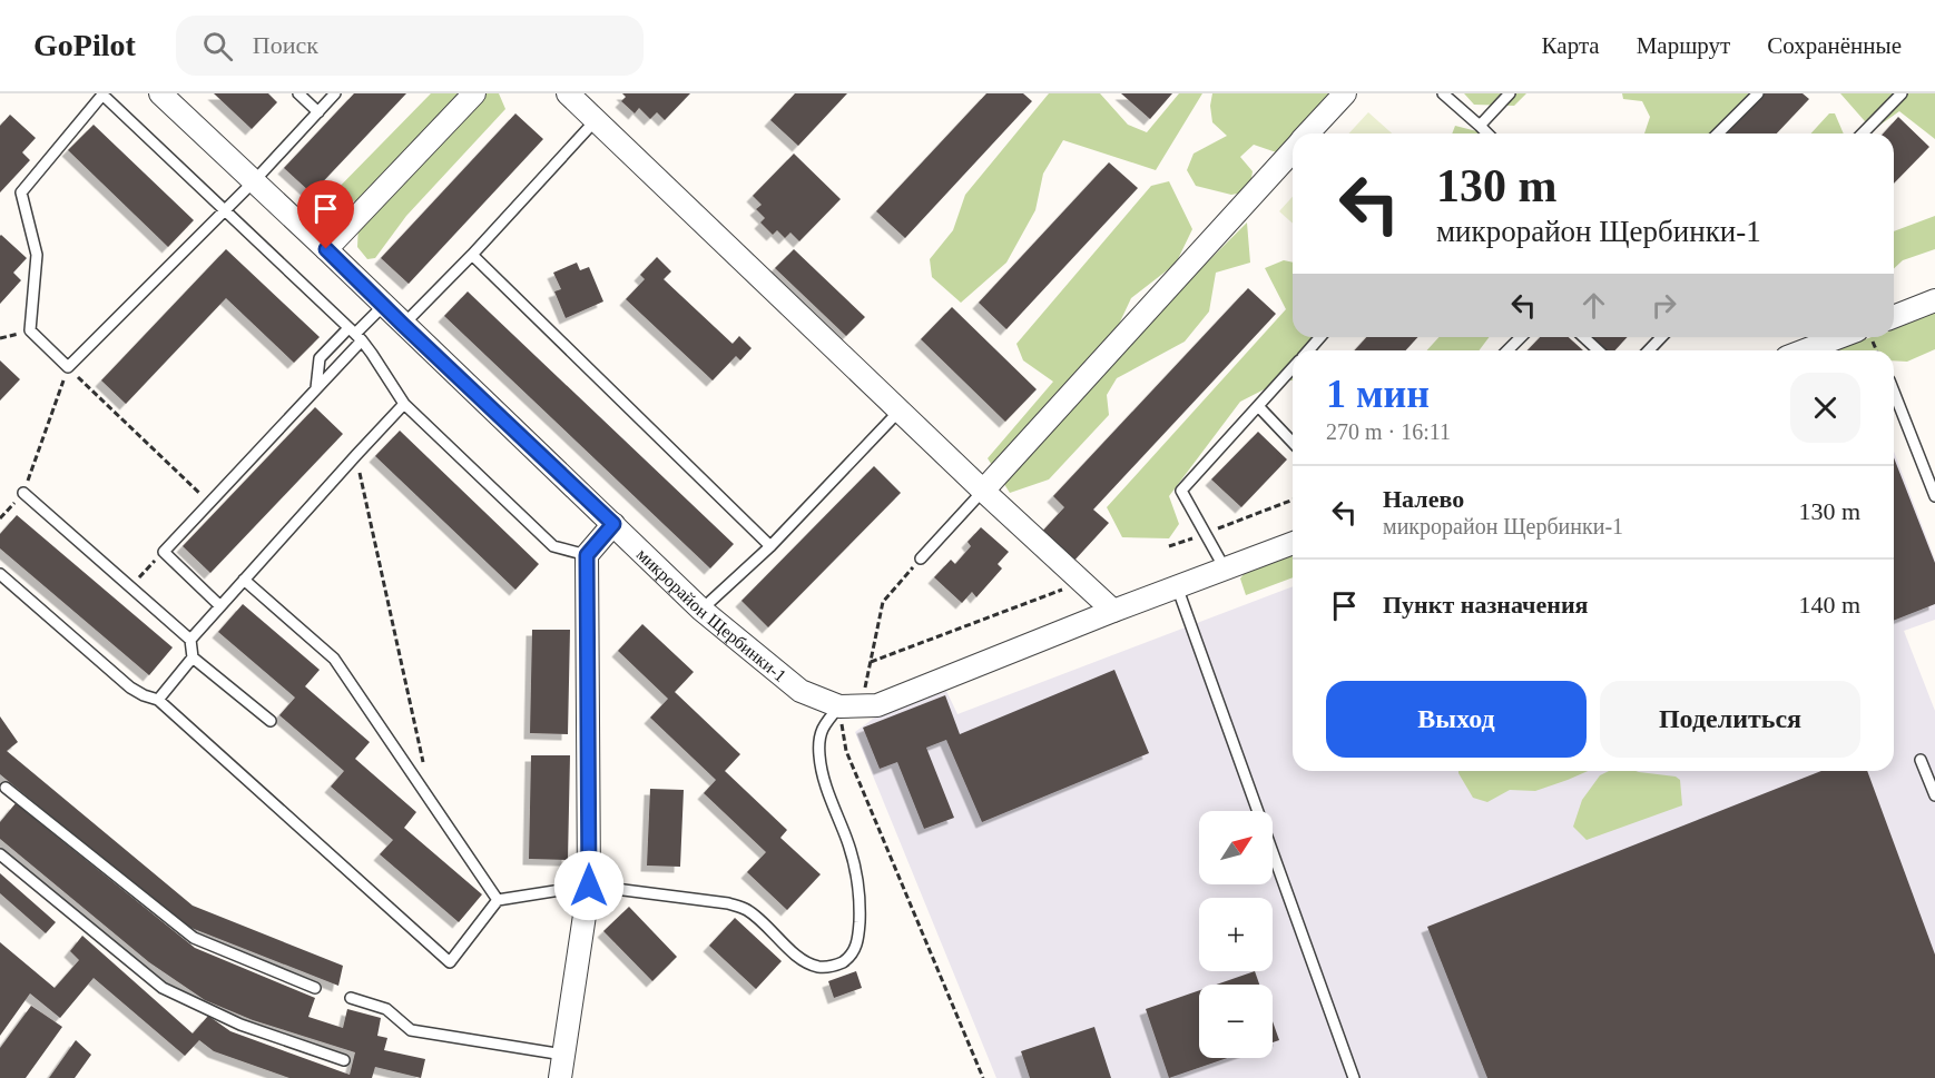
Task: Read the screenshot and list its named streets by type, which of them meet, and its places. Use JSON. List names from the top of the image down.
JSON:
{
  "streets": {
    "street": ["микрорайон Щербинки-1"]
  },
  "north": "top right",
  "page": {
    "header": "GoPilot",
    "search": "Поиск",
    "nav": ["Карта", "Маршрут", "Сохранённые"],
    "turn": ["130 m", "микрорайон Щербинки-1"],
    "heading": ["1 мин", "270 m · 16:11"],
    "list": [
      {
        "name": "Налево",
        "note": "микрорайон Щербинки-1",
        "value": "130 m"
      },
      {
        "name": "Пункт назначения",
        "value": "140 m"
      }
    ],
    "buttons": ["Выход", "Поделиться"],
    "map_buttons": ["+", "−"]
  }
}
